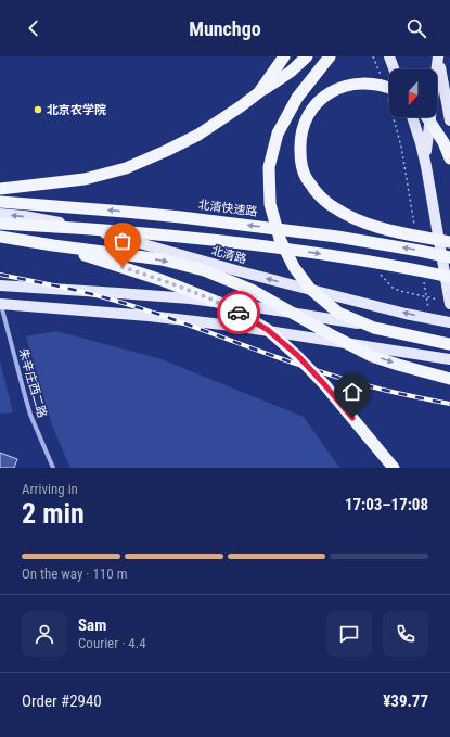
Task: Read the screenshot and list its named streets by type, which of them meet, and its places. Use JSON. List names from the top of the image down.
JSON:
{
  "streets": {
    "highway": ["北清快速路"],
    "main road": ["北清路"],
    "street": ["朱辛庄西二路"]
  },
  "places": ["北京农学院"],
  "north": "bottom",
  "page": {
    "header": "Munchgo",
    "heading": ["2 min", "Arriving in", "17:03–17:08"],
    "panel": [
      "Sam",
      "Courier · 4.4",
      "Order #2940",
      "¥39.77"
    ],
    "bar": "On the way · 110 m"
  }
}
